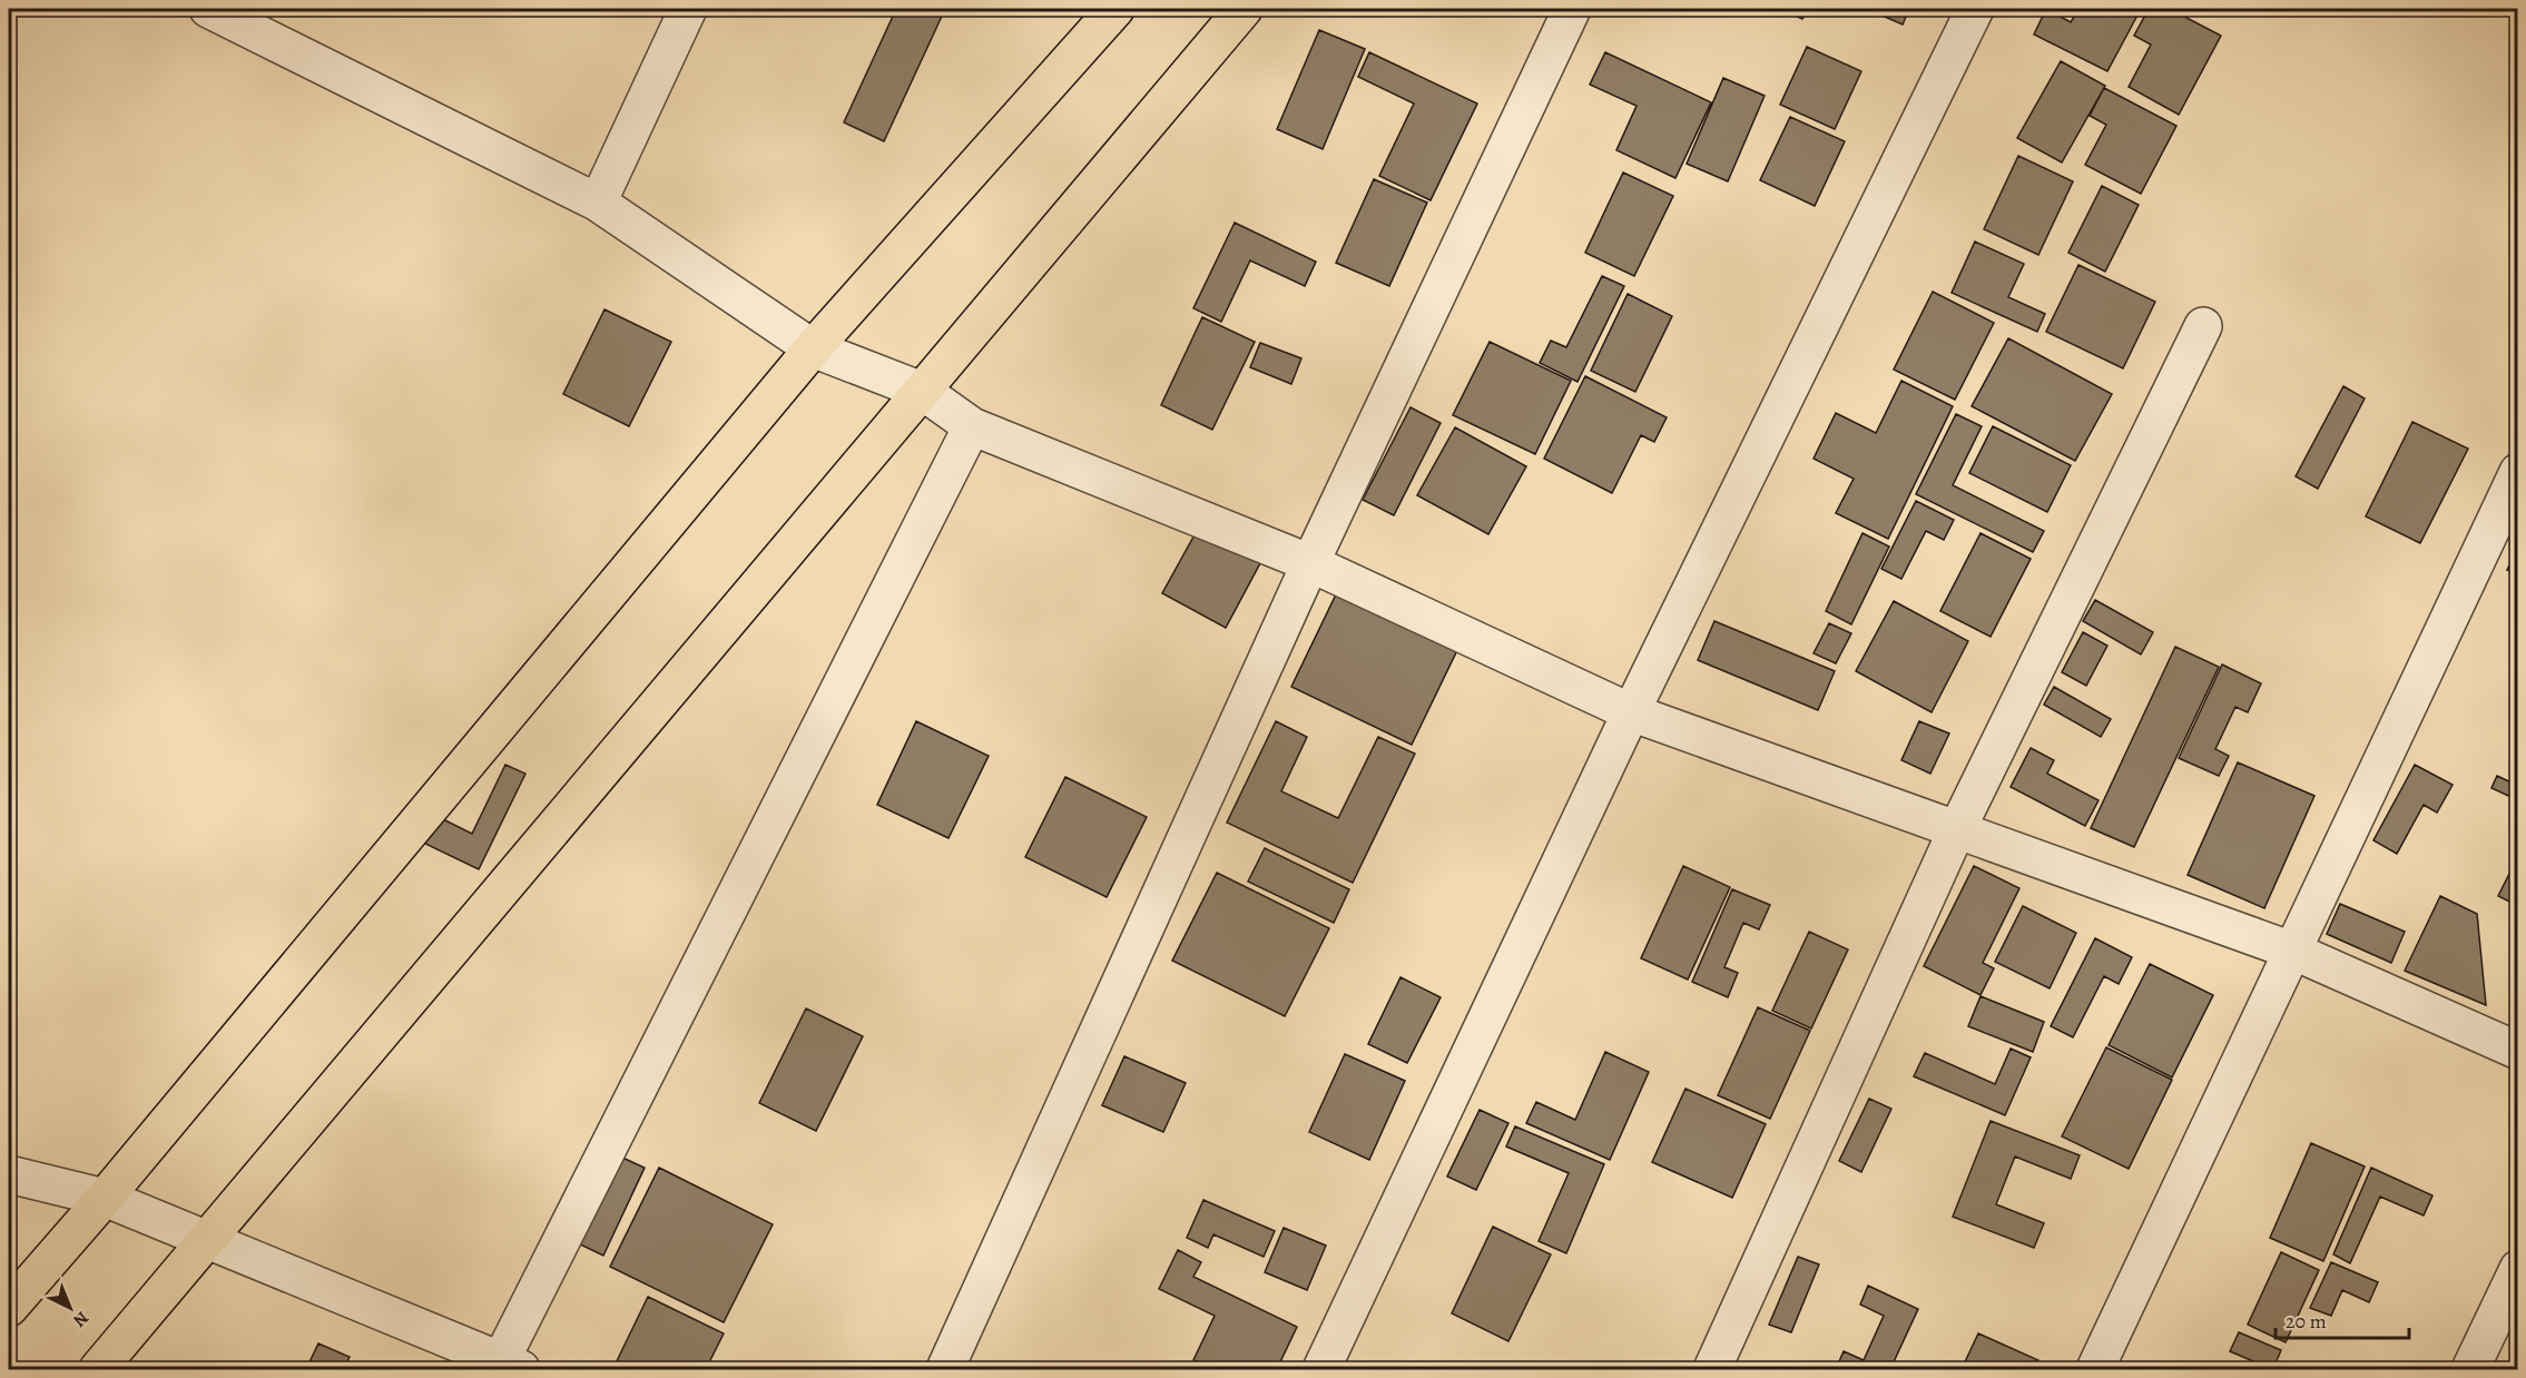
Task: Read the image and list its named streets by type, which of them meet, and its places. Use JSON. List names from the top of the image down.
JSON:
{
  "scale_bar": "20 m",
  "north": "bottom right"
}
